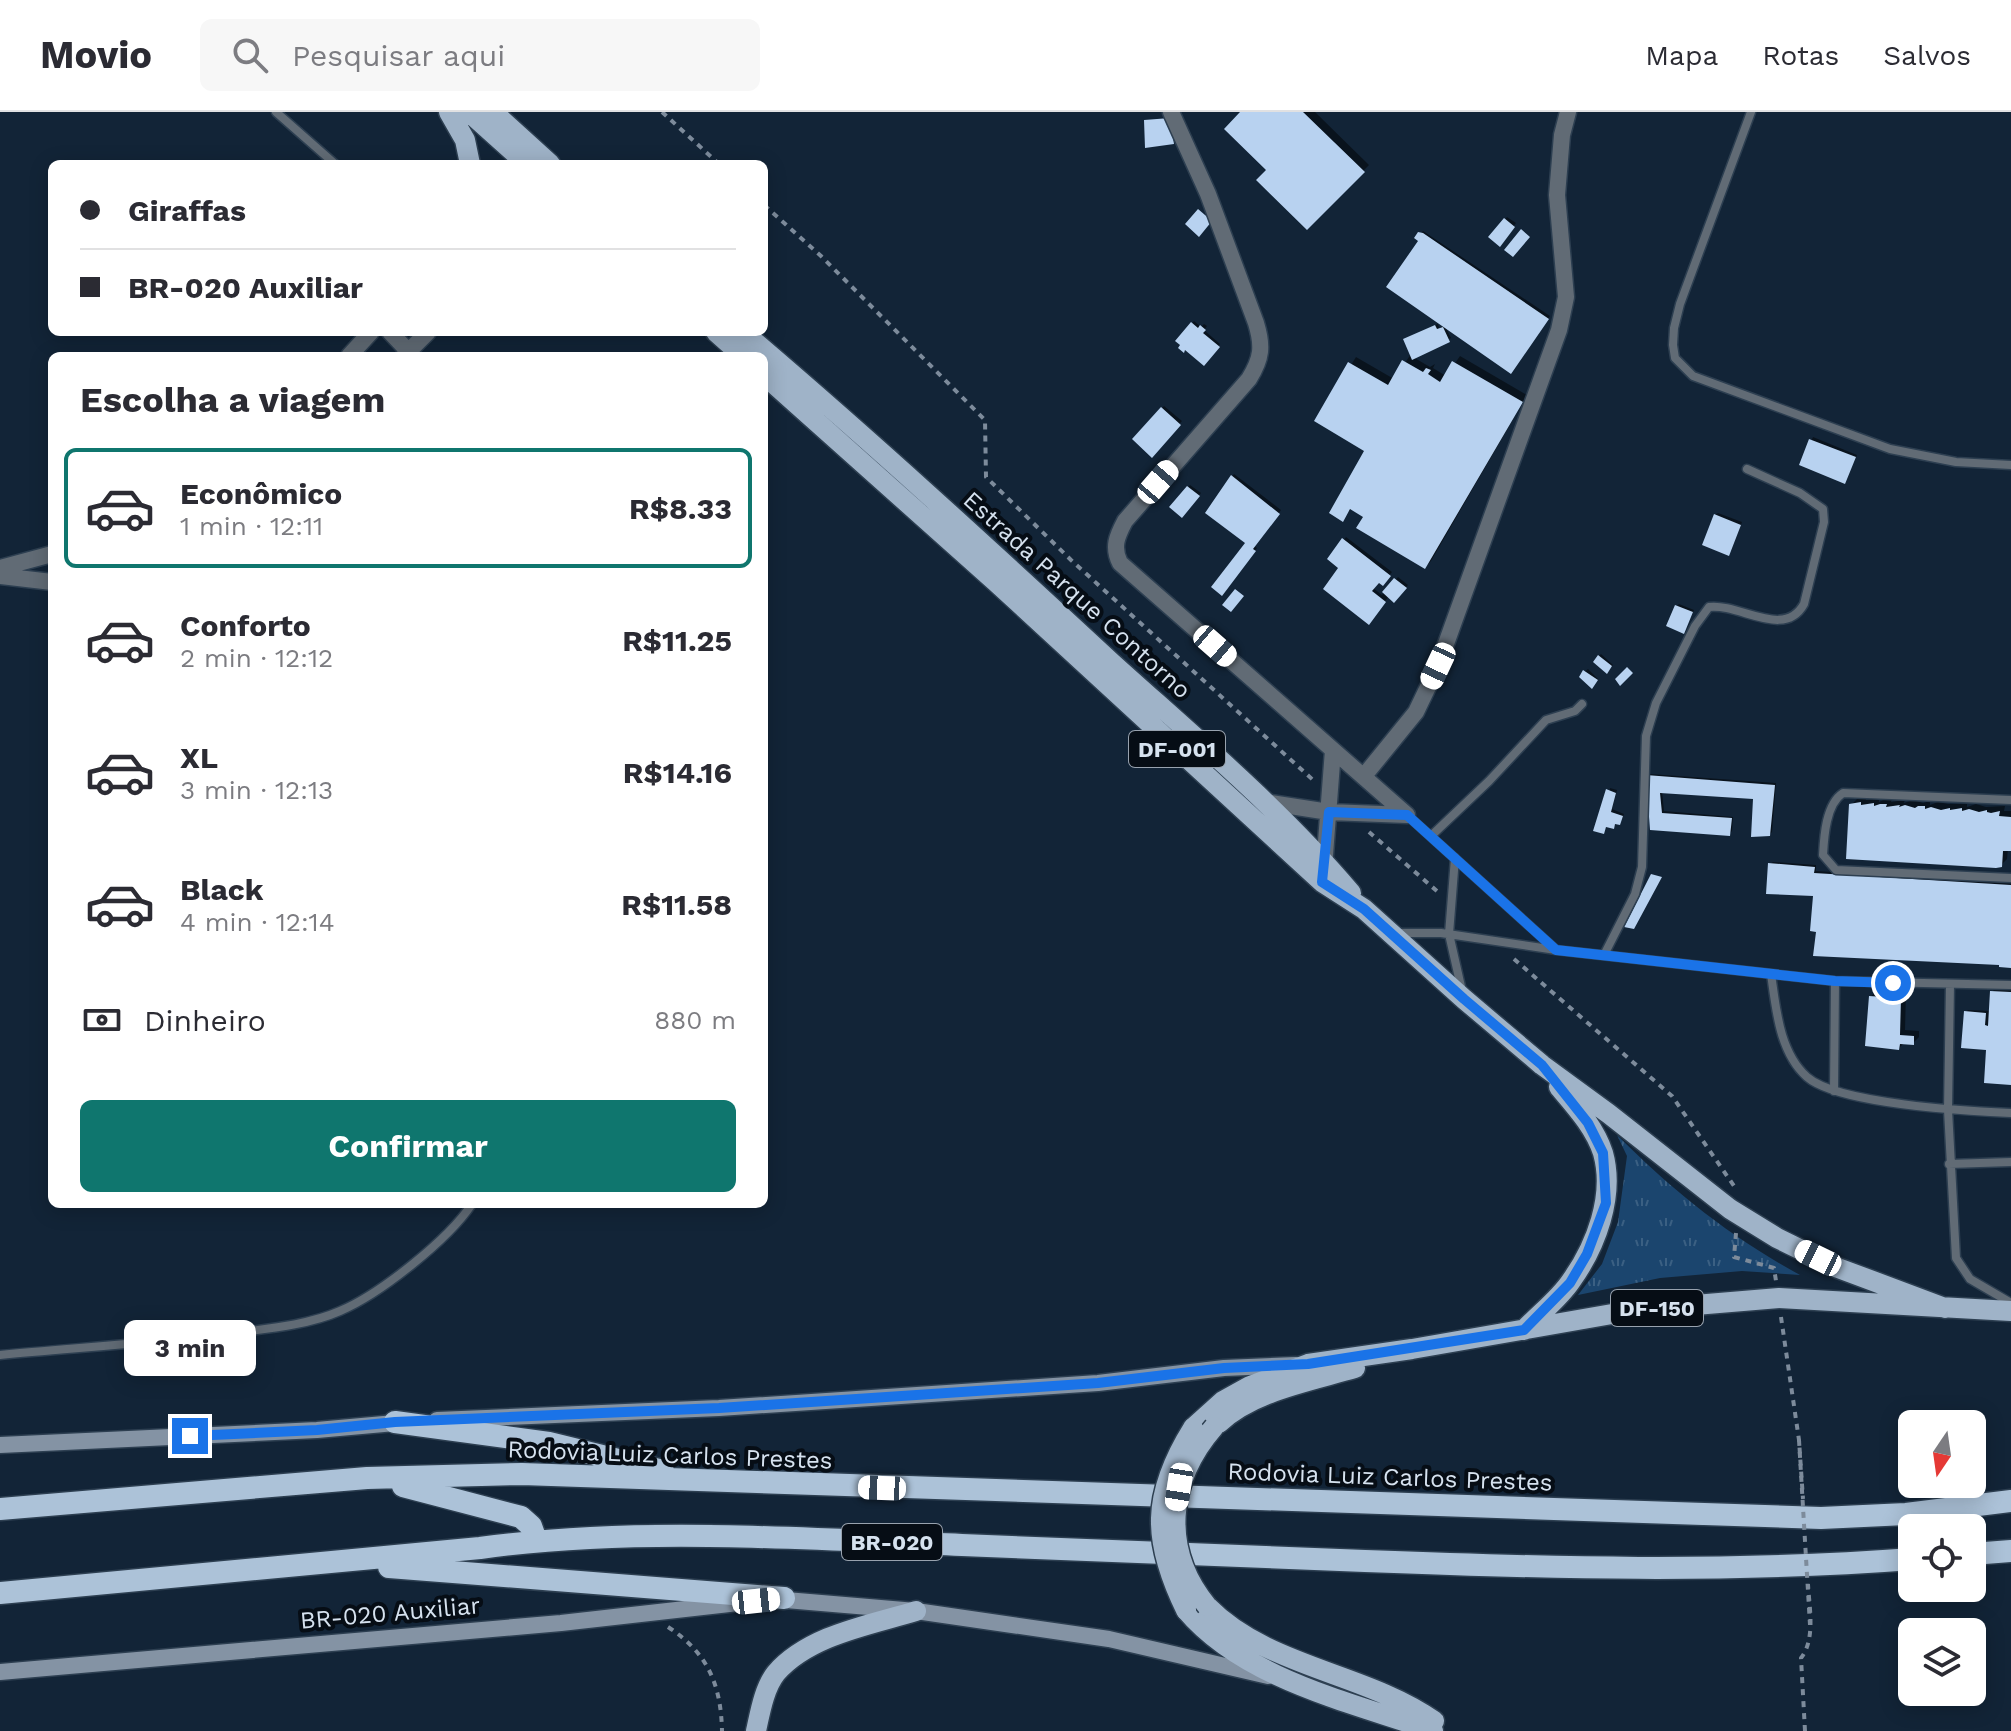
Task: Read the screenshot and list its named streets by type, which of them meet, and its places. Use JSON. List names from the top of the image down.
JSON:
{
  "streets": {
    "highway": ["Rodovia Luiz Carlos Prestes", "BR-020"],
    "main road": [
      "Estrada Parque Contorno",
      "DF-001",
      "DF-150",
      "BR-020 Auxiliar"
    ]
  },
  "crossings": [
    ["Estrada Parque Contorno", "DF-150"],
    ["DF-150", "BR-020 Auxiliar"]
  ],
  "north": "bottom",
  "page": {
    "header": "Movio",
    "search": "Pesquisar aqui",
    "nav": ["Mapa", "Rotas", "Salvos"],
    "banner": ["Giraffas", "BR-020 Auxiliar"],
    "heading": "Escolha a viagem",
    "list": [
      {
        "name": "Econômico",
        "note": "1 min · 12:11",
        "value": "R$8.33"
      },
      {
        "name": "Conforto",
        "note": "2 min · 12:12",
        "value": "R$11.25"
      },
      {
        "name": "XL",
        "note": "3 min · 12:13",
        "value": "R$14.16"
      },
      {
        "name": "Black",
        "note": "4 min · 12:14",
        "value": "R$11.58"
      }
    ],
    "pay": ["Dinheiro", "880 m"],
    "buttons": "Confirmar",
    "bubble": "3 min"
  }
}
